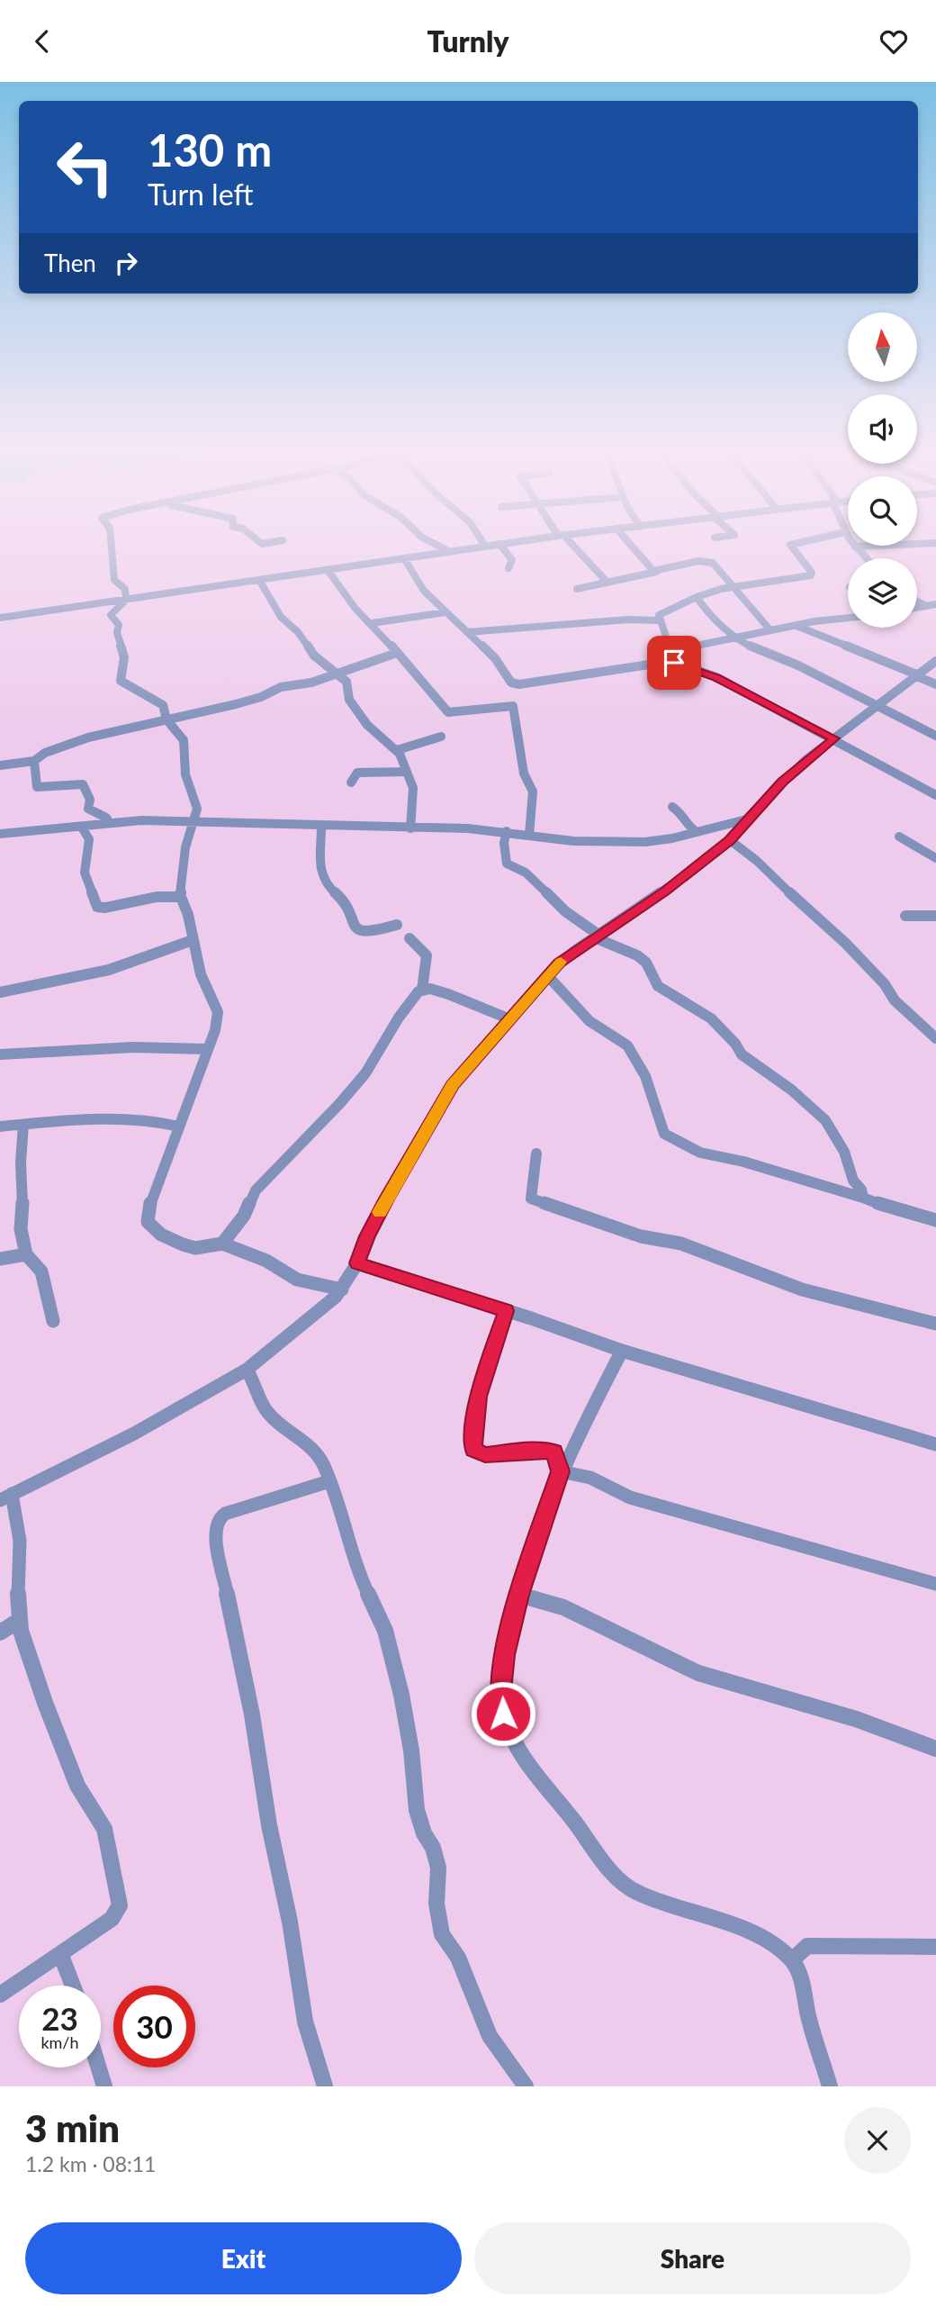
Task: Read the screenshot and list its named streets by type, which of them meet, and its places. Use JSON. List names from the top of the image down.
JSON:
{
  "north": "top",
  "page": {
    "header": "Turnly",
    "turn": ["130 m", "Turn left"],
    "then": "Then",
    "speed": "23 km/h",
    "limit": "30",
    "heading": ["3 min", "1.2 km · 08:11"],
    "buttons": ["Exit", "Share"]
  }
}
